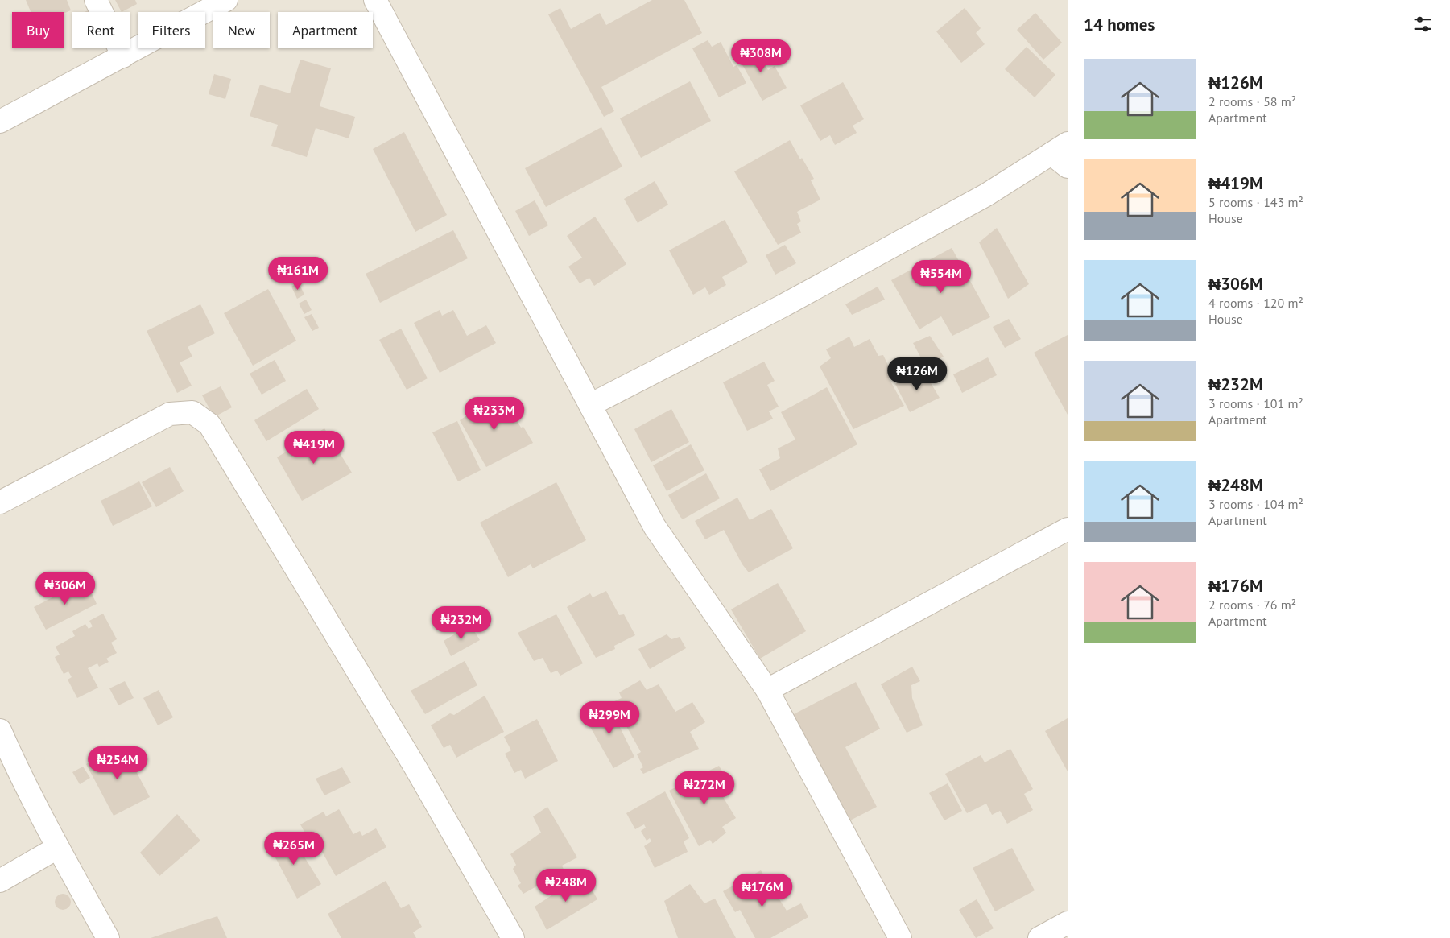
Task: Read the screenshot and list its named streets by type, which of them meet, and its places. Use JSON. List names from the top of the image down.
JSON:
{
  "page": {
    "heading": "14 homes",
    "chip": [
      "Buy",
      "Rent",
      "Filters",
      "New",
      "Apartment"
    ],
    "price": [
      "₦308M",
      "₦161M",
      "₦554M",
      "₦126M",
      "₦233M",
      "₦419M",
      "₦306M",
      "₦232M",
      "₦299M",
      "₦254M",
      "₦272M",
      "₦265M",
      "₦248M",
      "₦176M"
    ],
    "list": [
      {
        "name": "₦126M",
        "note": "2 rooms · 58 m² · Apartment"
      },
      {
        "name": "₦419M",
        "note": "5 rooms · 143 m² · House"
      },
      {
        "name": "₦306M",
        "note": "4 rooms · 120 m² · House"
      },
      {
        "name": "₦232M",
        "note": "3 rooms · 101 m² · Apartment"
      },
      {
        "name": "₦248M",
        "note": "3 rooms · 104 m² · Apartment"
      },
      {
        "name": "₦176M",
        "note": "2 rooms · 76 m² · Apartment"
      }
    ]
  }
}
